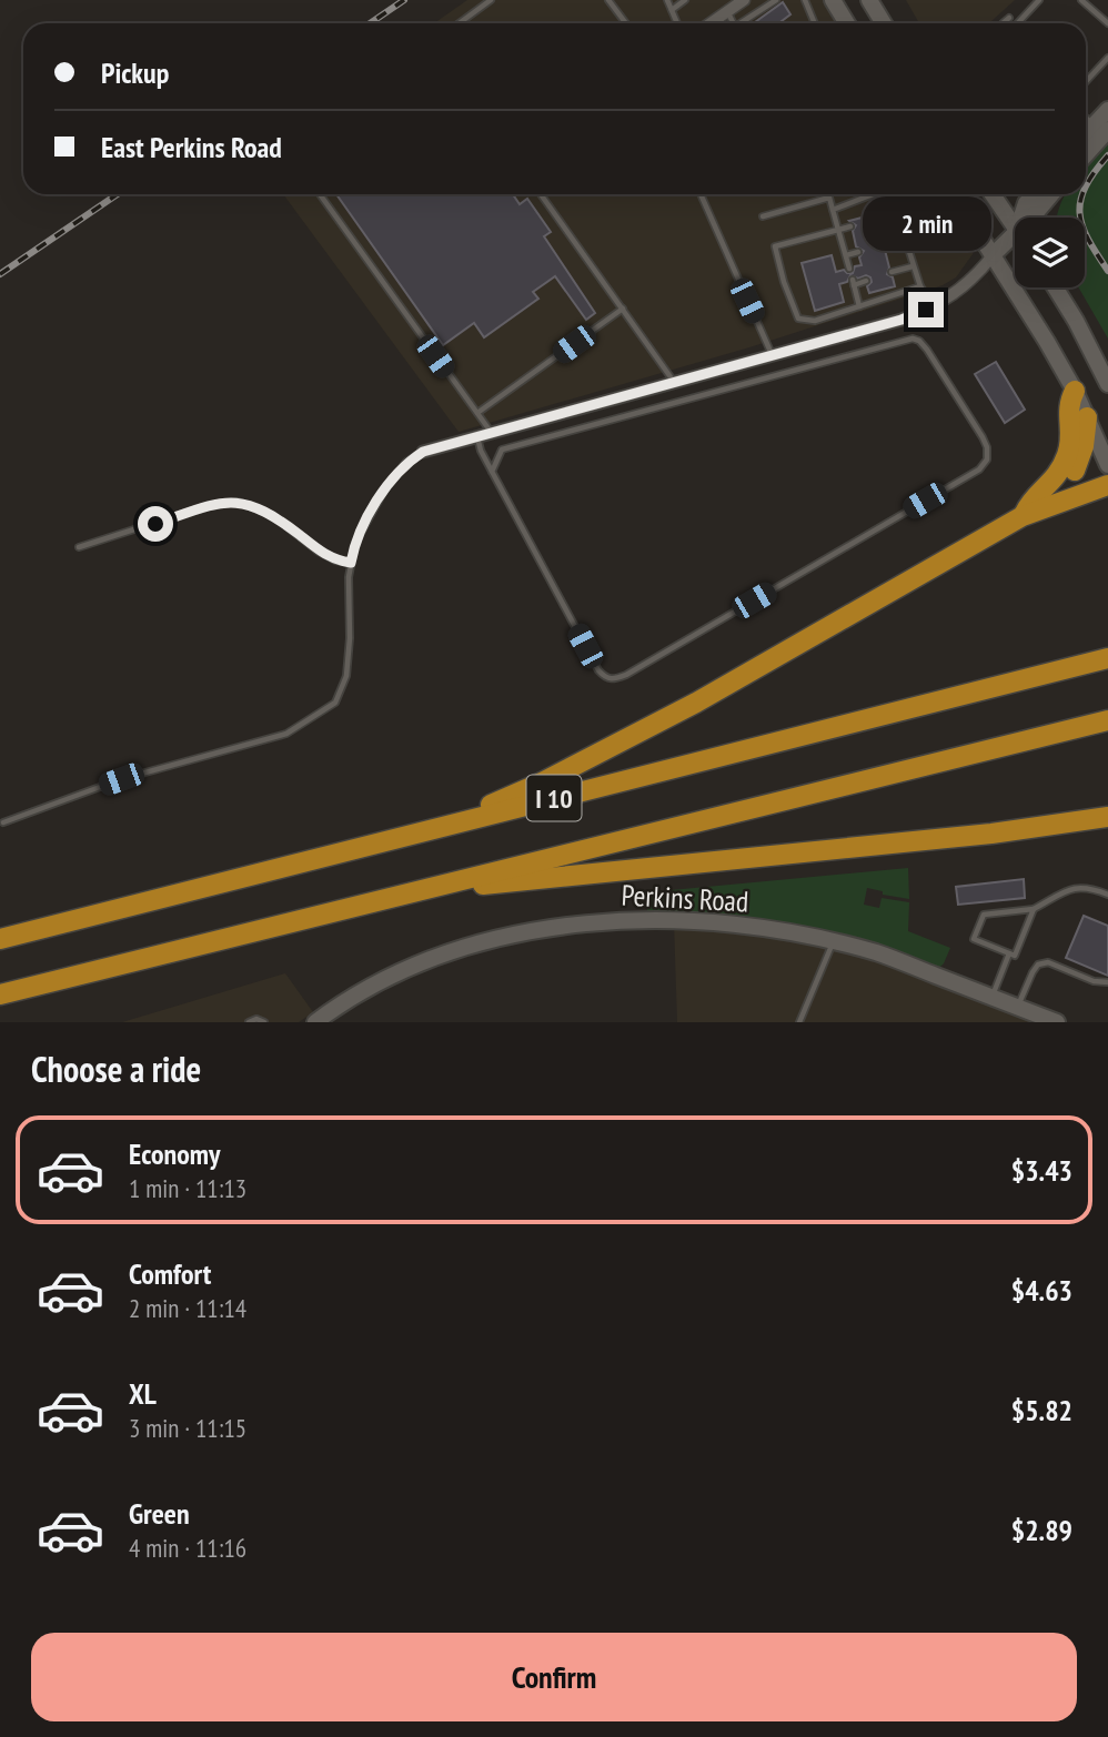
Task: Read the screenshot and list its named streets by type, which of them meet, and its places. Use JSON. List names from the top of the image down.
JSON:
{
  "streets": {
    "highway": ["I 10"],
    "main road": ["Perkins Road"]
  },
  "page": {
    "banner": ["Pickup", "East Perkins Road"],
    "bubble": "2 min",
    "heading": "Choose a ride",
    "list": [
      {
        "name": "Economy",
        "note": "1 min · 11:13",
        "value": "$3.43"
      },
      {
        "name": "Comfort",
        "note": "2 min · 11:14",
        "value": "$4.63"
      },
      {
        "name": "XL",
        "note": "3 min · 11:15",
        "value": "$5.82"
      },
      {
        "name": "Green",
        "note": "4 min · 11:16",
        "value": "$2.89"
      }
    ],
    "buttons": "Confirm"
  }
}
